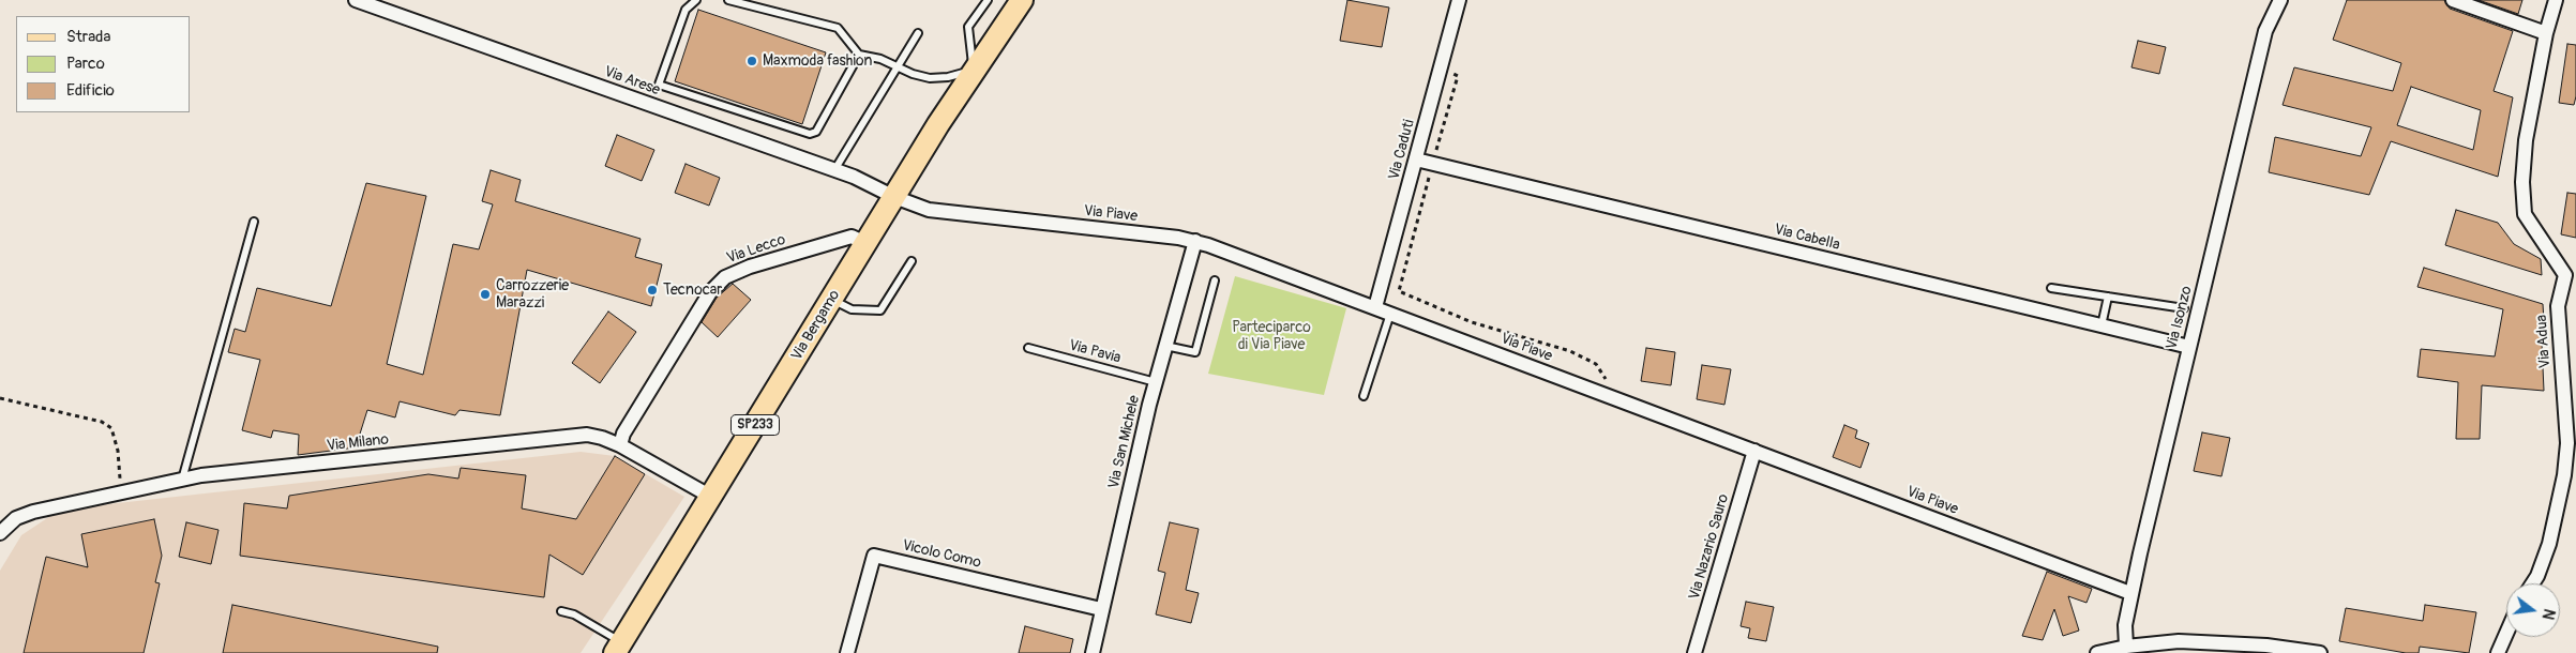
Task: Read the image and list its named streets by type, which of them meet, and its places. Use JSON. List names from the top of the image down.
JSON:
{
  "streets": {
    "main road": ["Via Bergamo", "SP233"],
    "street": [
      "Via Arese",
      "Via Caduti",
      "Via Piave",
      "Via Cabella",
      "Via Lecco",
      "Via Isonzo",
      "Via Adua",
      "Via San Michele",
      "Via Milano",
      "Via Nazario Sauro",
      "Vicolo Como"
    ],
    "lane": ["Via Pavia"]
  },
  "crossings": [
    ["Via Arese", "Via Piave"],
    ["Via Arese", "Via Bergamo"],
    ["Via Caduti", "Via Piave"],
    ["Via Caduti", "Via Cabella"],
    ["Via Piave", "Via Isonzo"],
    ["Via Piave", "Via Bergamo"],
    ["Via Piave", "Via San Michele"],
    ["Via Piave", "Via Nazario Sauro"],
    ["Via Cabella", "Via Isonzo"],
    ["Via Lecco", "Via Bergamo"],
    ["Via Lecco", "Via Milano"],
    ["Via Bergamo", "Via Milano"],
    ["Via Pavia", "Via San Michele"],
    ["Via San Michele", "Vicolo Como"]
  ],
  "parks": ["Parteciparco di Via Piave"],
  "places": ["Maxmoda fashion", "Tecnocar", "Carrozzerie Marazzi"],
  "legend": ["Strada", "Parco", "Edificio"],
  "north": "right"
}
